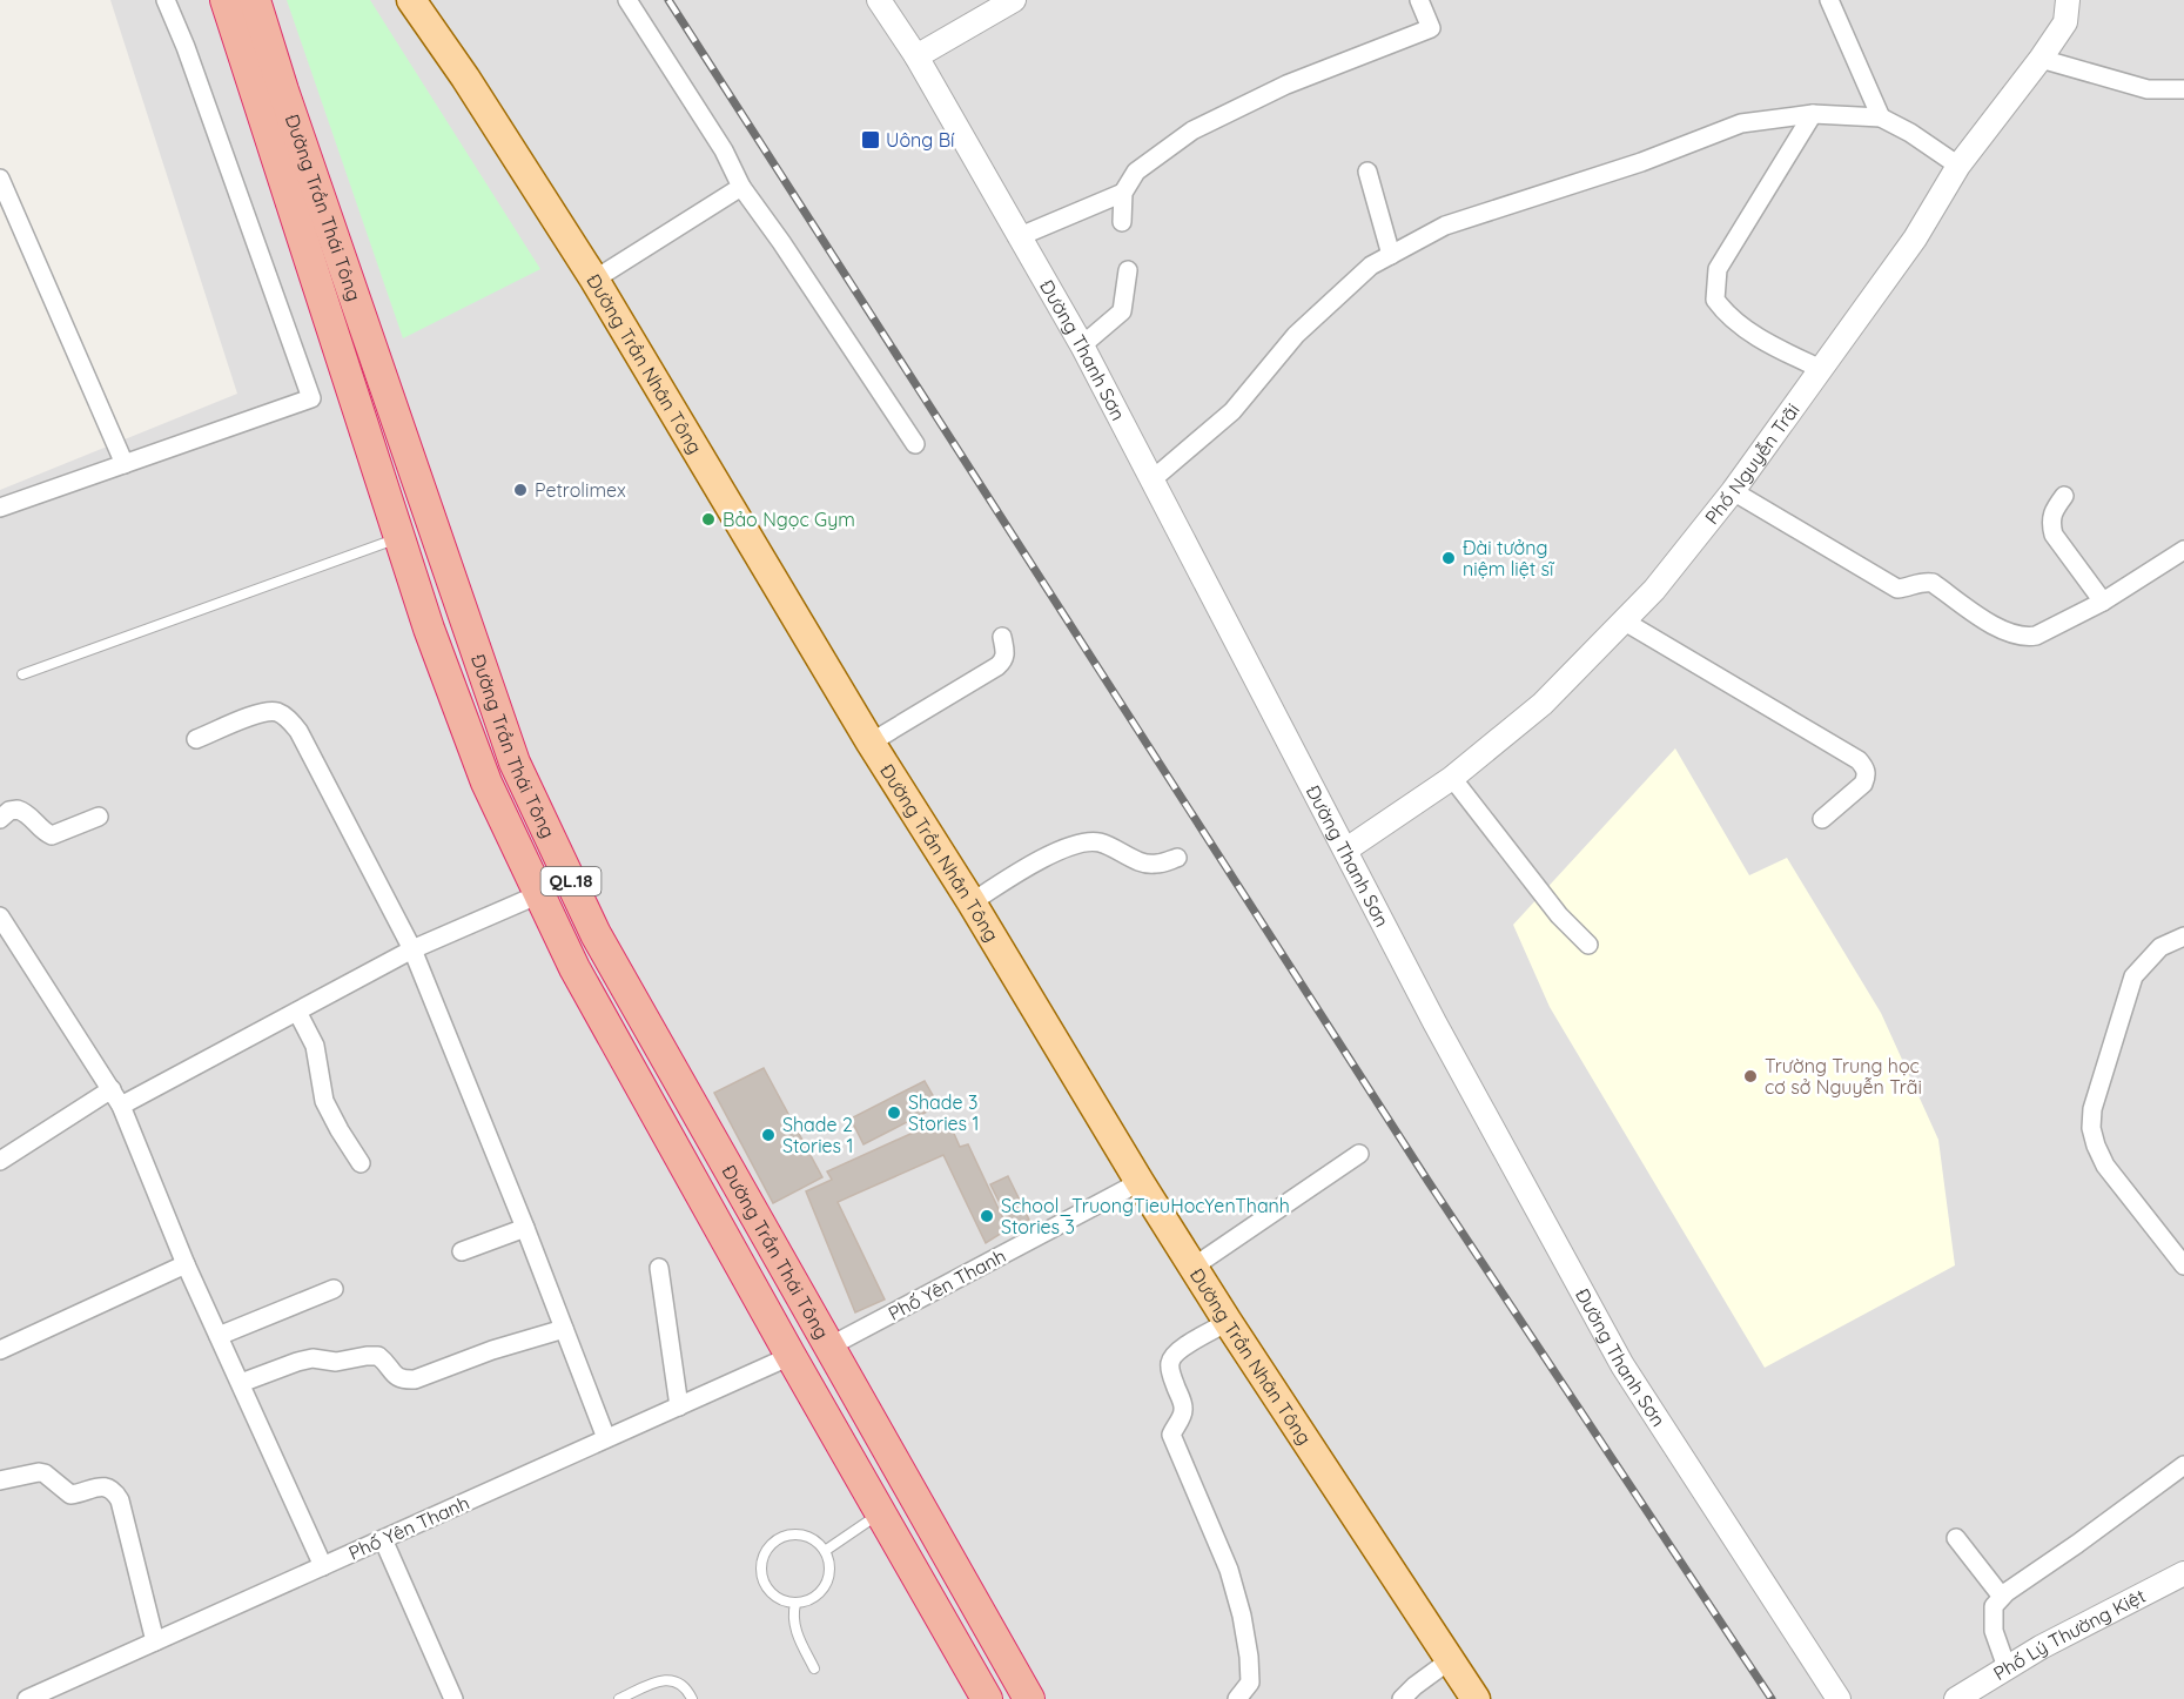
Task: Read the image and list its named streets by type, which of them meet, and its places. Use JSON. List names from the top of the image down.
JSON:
{
  "streets": {
    "highway": ["Đường Trần Thái Tông", "QL.18"],
    "main road": ["Đường Trần Nhân Tông"],
    "street": [
      "Đường Thanh Sơn",
      "Phố Nguyễn Trãi",
      "Phố Yên Thanh",
      "Phố Lý Thường Kiệt"
    ]
  },
  "crossings": [
    ["Đường Trần Thái Tông", "Phố Yên Thanh"],
    ["Đường Thanh Sơn", "Phố Nguyễn Trãi"],
    ["Đường Trần Nhân Tông", "Phố Yên Thanh"]
  ],
  "places": {
    "transit": ["Uông Bí"],
    "other": [
      "Petrolimex",
      "Bảo Ngọc Gym",
      "Đài tưởng niệm liệt sĩ",
      "Trường Trung học cơ sở Nguyễn Trãi",
      "Shade 3 Stories 1",
      "Shade 2 Stories 1",
      "School_TruongTieuHocYenThanh Stories 3"
    ]
  }
}
